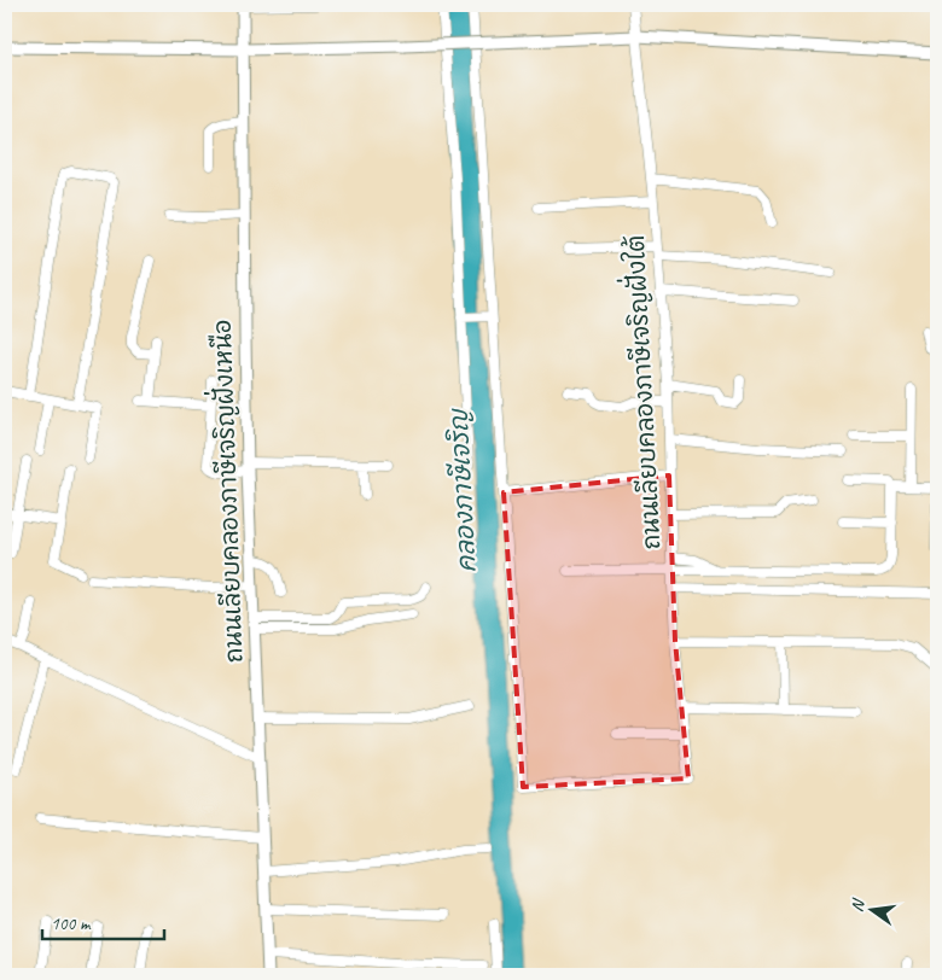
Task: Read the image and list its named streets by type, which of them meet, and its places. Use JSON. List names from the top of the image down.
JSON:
{
  "streets": {
    "main road": ["ถนนเลียบคลองภาษีเจริญฝั่งเหนือ"],
    "street": ["ถนนเลียบคลองภาษีเจริญฝั่งใต้"]
  },
  "water": ["คลองภาษีเจริญ"],
  "scale_bar": "100 m",
  "north": "left"
}
